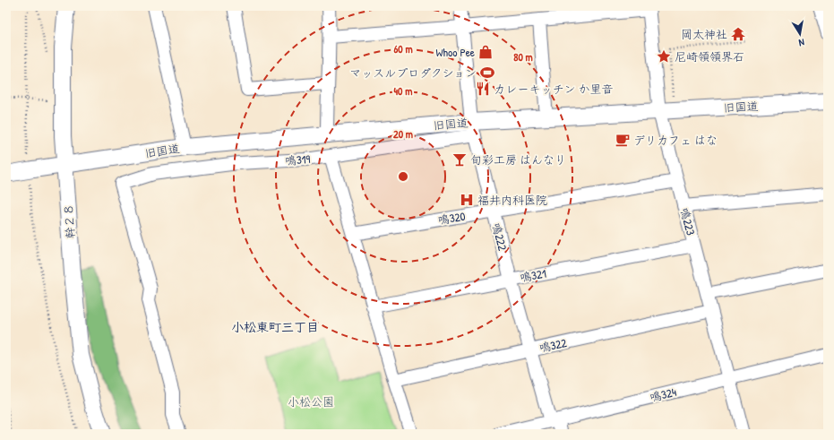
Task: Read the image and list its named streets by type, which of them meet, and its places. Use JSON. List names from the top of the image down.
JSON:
{
  "streets": {
    "street": [
      "旧国道",
      "鳴319",
      "鳴320",
      "幹２８",
      "鳴223",
      "鳴222",
      "鳴321",
      "鳴322",
      "鳴324"
    ]
  },
  "crossings": [
    ["旧国道", "鳴319"],
    ["旧国道", "幹２８"],
    ["旧国道", "鳴223"],
    ["旧国道", "鳴222"],
    ["鳴319", "鳴222"],
    ["鳴320", "鳴223"],
    ["鳴320", "鳴222"],
    ["鳴223", "鳴321"],
    ["鳴223", "鳴322"],
    ["鳴223", "鳴324"],
    ["鳴222", "鳴321"],
    ["鳴222", "鳴322"],
    ["鳴222", "鳴324"]
  ],
  "districts": ["小松東町三丁目"],
  "parks": ["小松公園"],
  "places": {
    "temple": ["岡太神社"],
    "shop": ["Whoo Pee"],
    "place": ["尼崎領領界石"],
    "sports": ["マッスルプロダクション"],
    "restaurant": ["カレーキッチン か里音"],
    "cafe": ["デリカフェ はな"],
    "bar": ["旬彩工房 はんなり"],
    "hospital": ["福井内科医院"]
  },
  "north": "bottom",
  "rings": [
    "60 m",
    "80 m",
    "40 m",
    "20 m"
  ]
}
